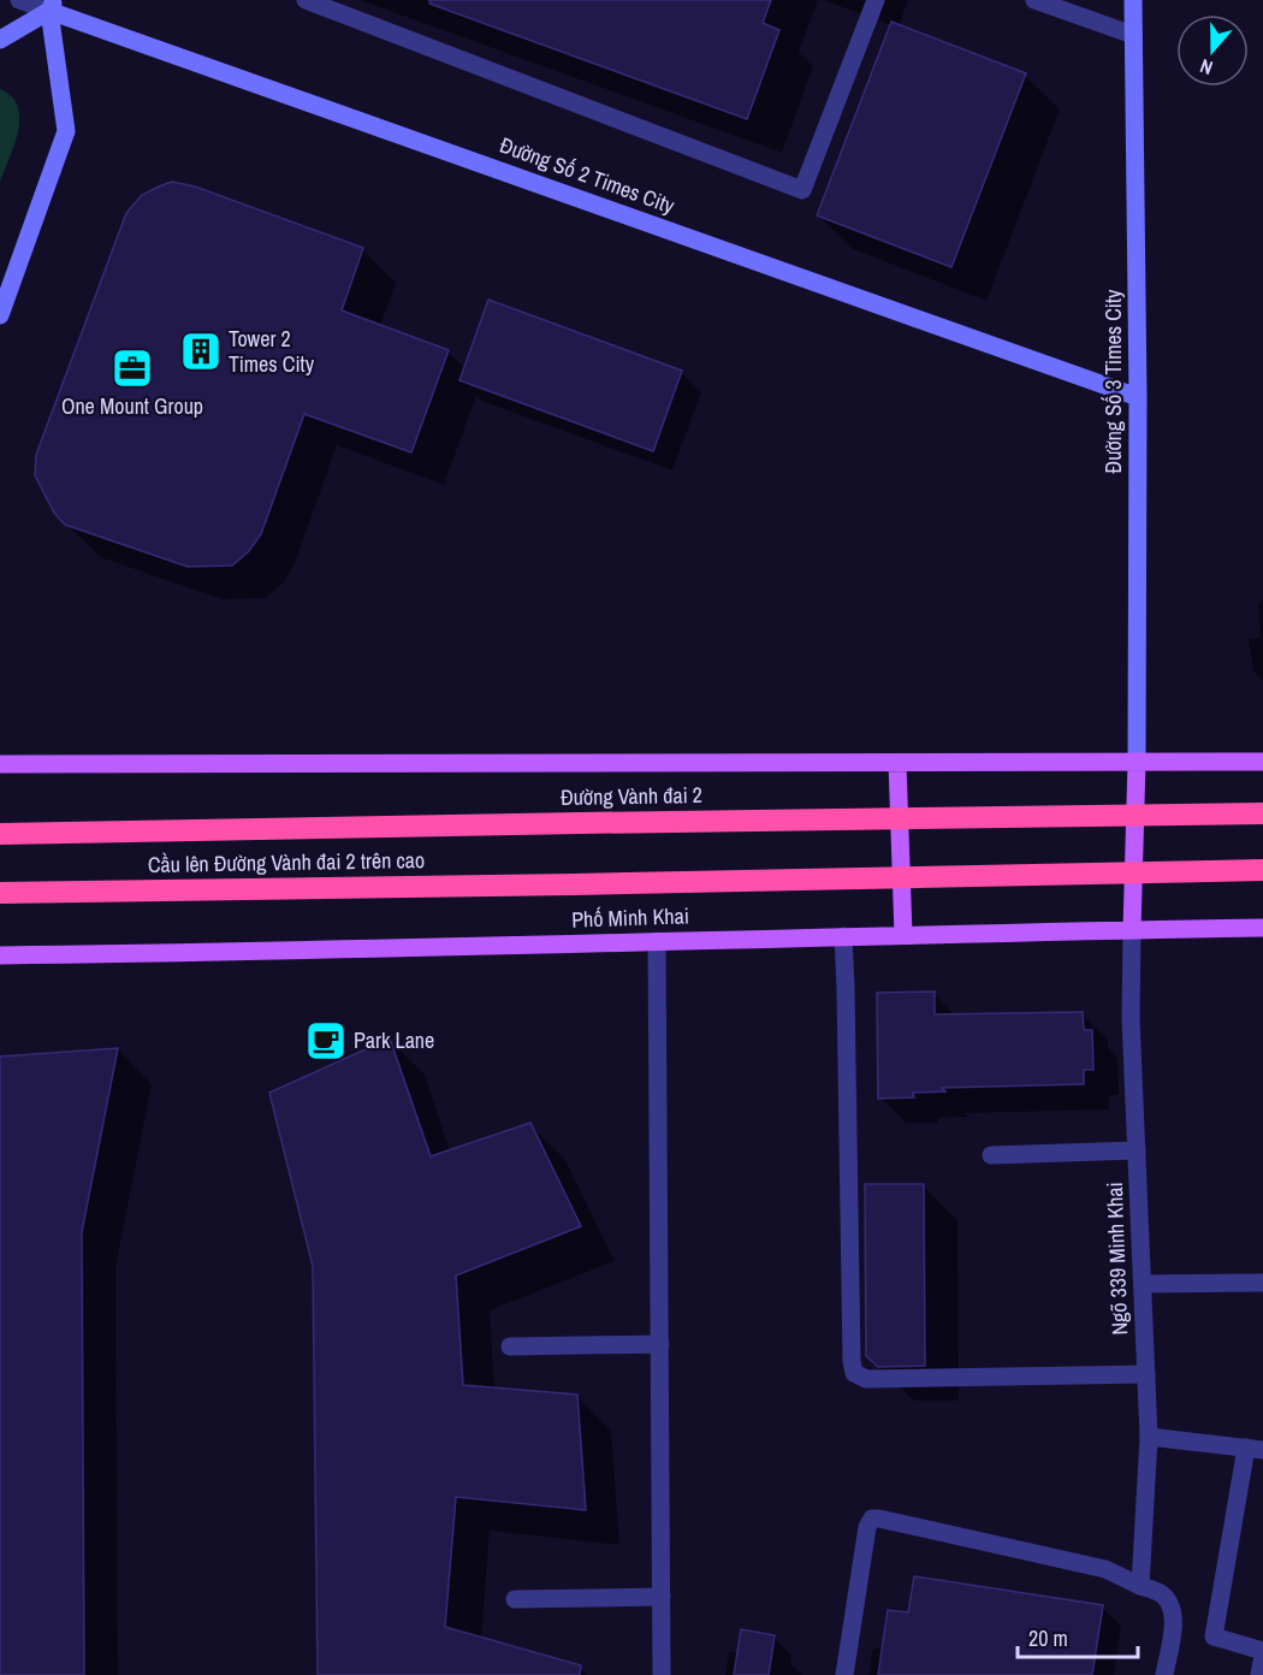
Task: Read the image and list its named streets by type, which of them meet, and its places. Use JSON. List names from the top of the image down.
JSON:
{
  "streets": {
    "highway": ["Đường Vành đai 2", "Cầu lên Đường Vành đai 2 trên cao"],
    "main road": ["Phố Minh Khai"],
    "street": ["Đường Số 2 Times City", "Đường Số 3 Times City", "Ngõ 339 Minh Khai"]
  },
  "crossings": [
    ["Đường Số 2 Times City", "Đường Số 3 Times City"],
    ["Phố Minh Khai", "Ngõ 339 Minh Khai"]
  ],
  "places": {
    "building": ["Tower 2 Times City"],
    "office": ["One Mount Group"],
    "cafe": ["Park Lane"]
  },
  "scale_bar": "20 m",
  "north": "bottom"
}
